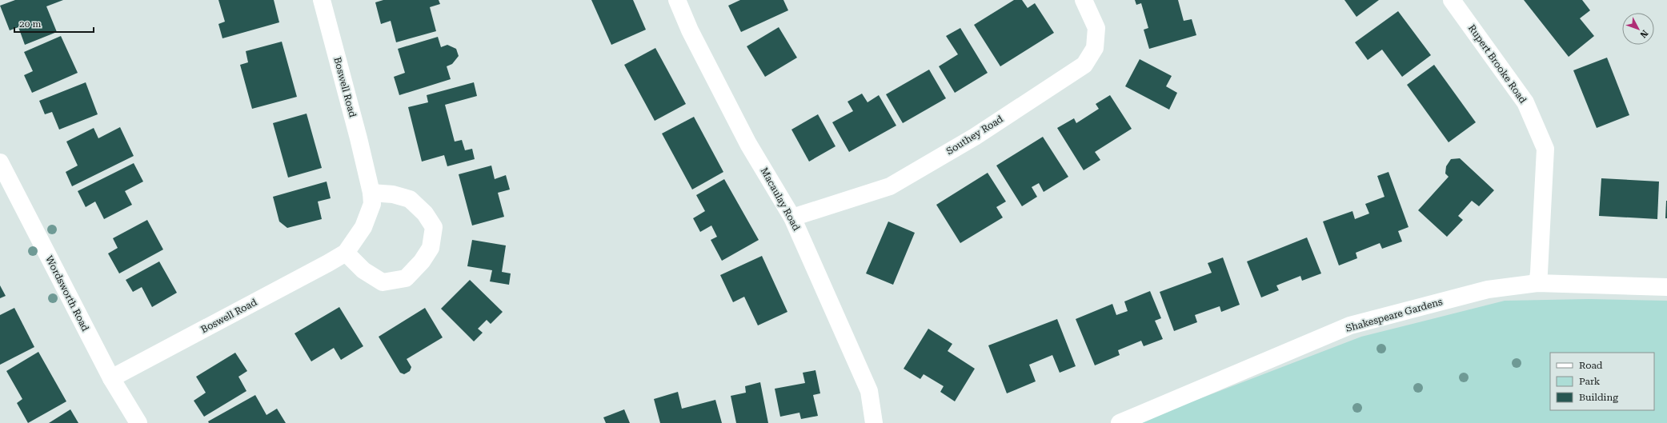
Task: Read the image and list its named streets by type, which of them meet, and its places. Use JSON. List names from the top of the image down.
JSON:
{
  "streets": {
    "street": [
      "Rupert Brooke Road",
      "Boswell Road",
      "Southey Road",
      "Macaulay Road",
      "Wordsworth Road",
      "Shakespeare Gardens"
    ]
  },
  "crossings": [
    ["Rupert Brooke Road", "Shakespeare Gardens"],
    ["Boswell Road", "Wordsworth Road"],
    ["Southey Road", "Macaulay Road"]
  ],
  "legend": ["Road", "Park", "Building"],
  "scale_bar": "20 m",
  "north": "bottom right"
}
